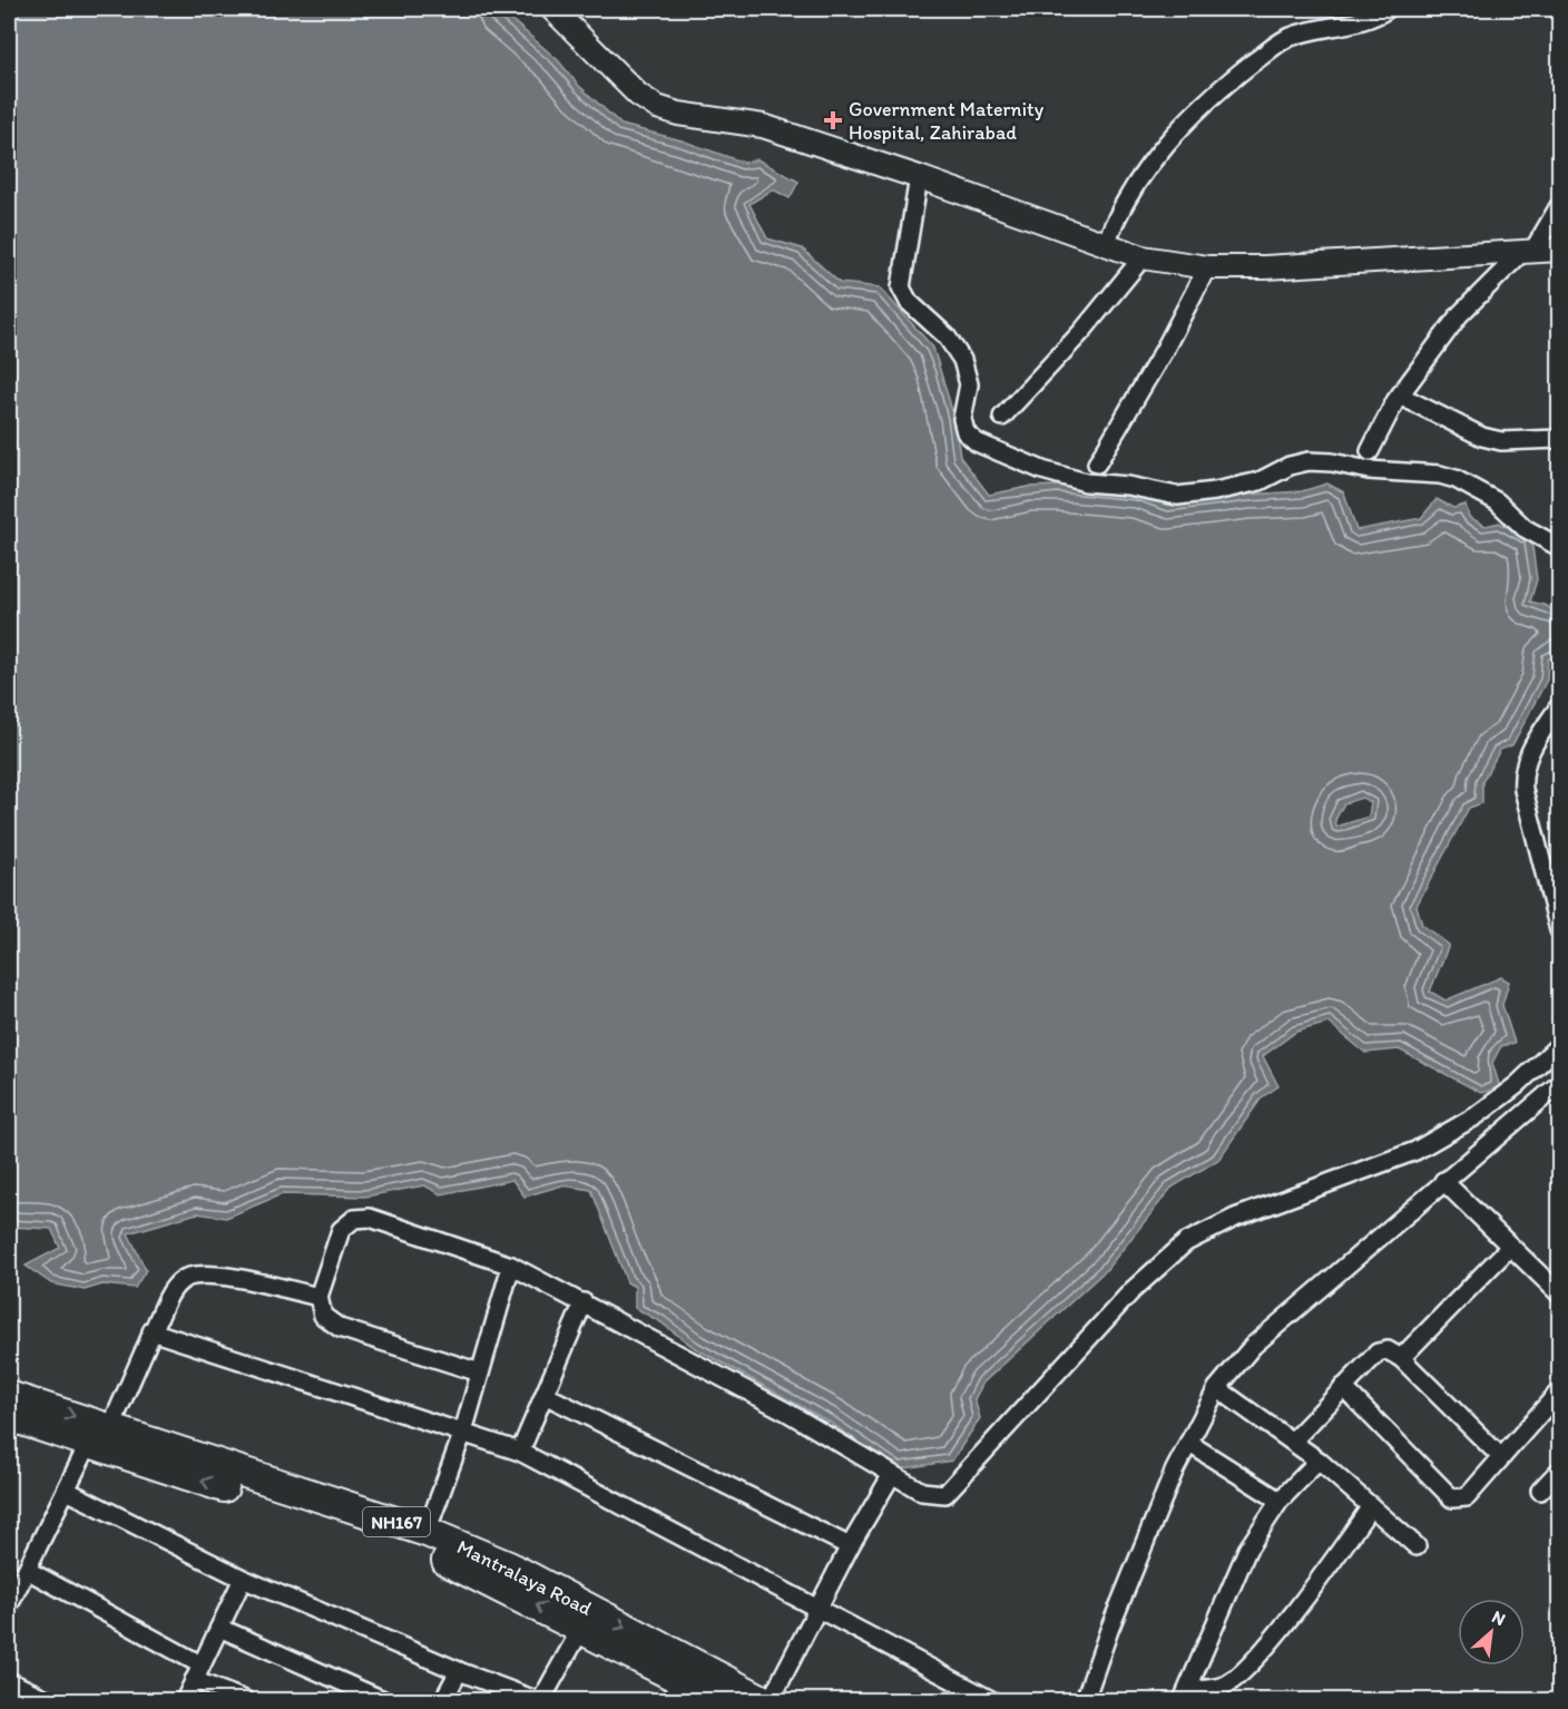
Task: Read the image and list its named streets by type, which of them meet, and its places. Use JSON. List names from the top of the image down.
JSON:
{
  "streets": {
    "highway": ["NH167", "Mantralaya Road"]
  },
  "places": {
    "health": ["Government Maternity Hospital, Zahirabad"]
  },
  "north": "top right"
}
